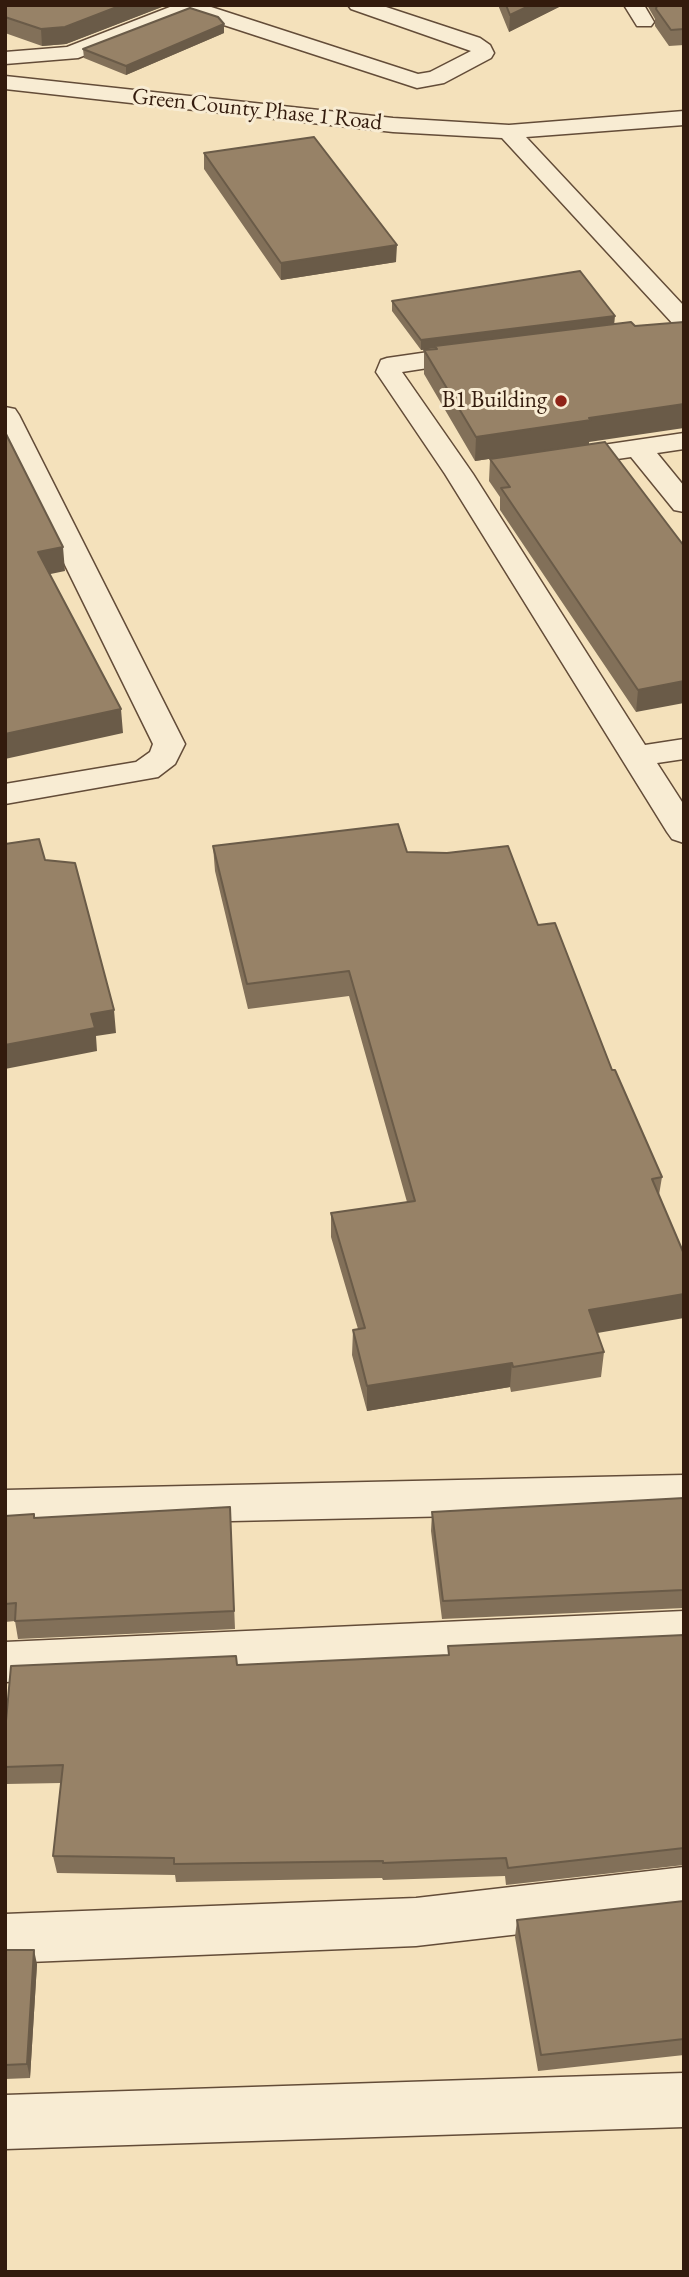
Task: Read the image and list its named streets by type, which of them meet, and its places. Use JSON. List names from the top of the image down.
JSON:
{
  "streets": {
    "street": ["Green County Phase 1 Road"]
  },
  "places": ["B1 Building"]
}
